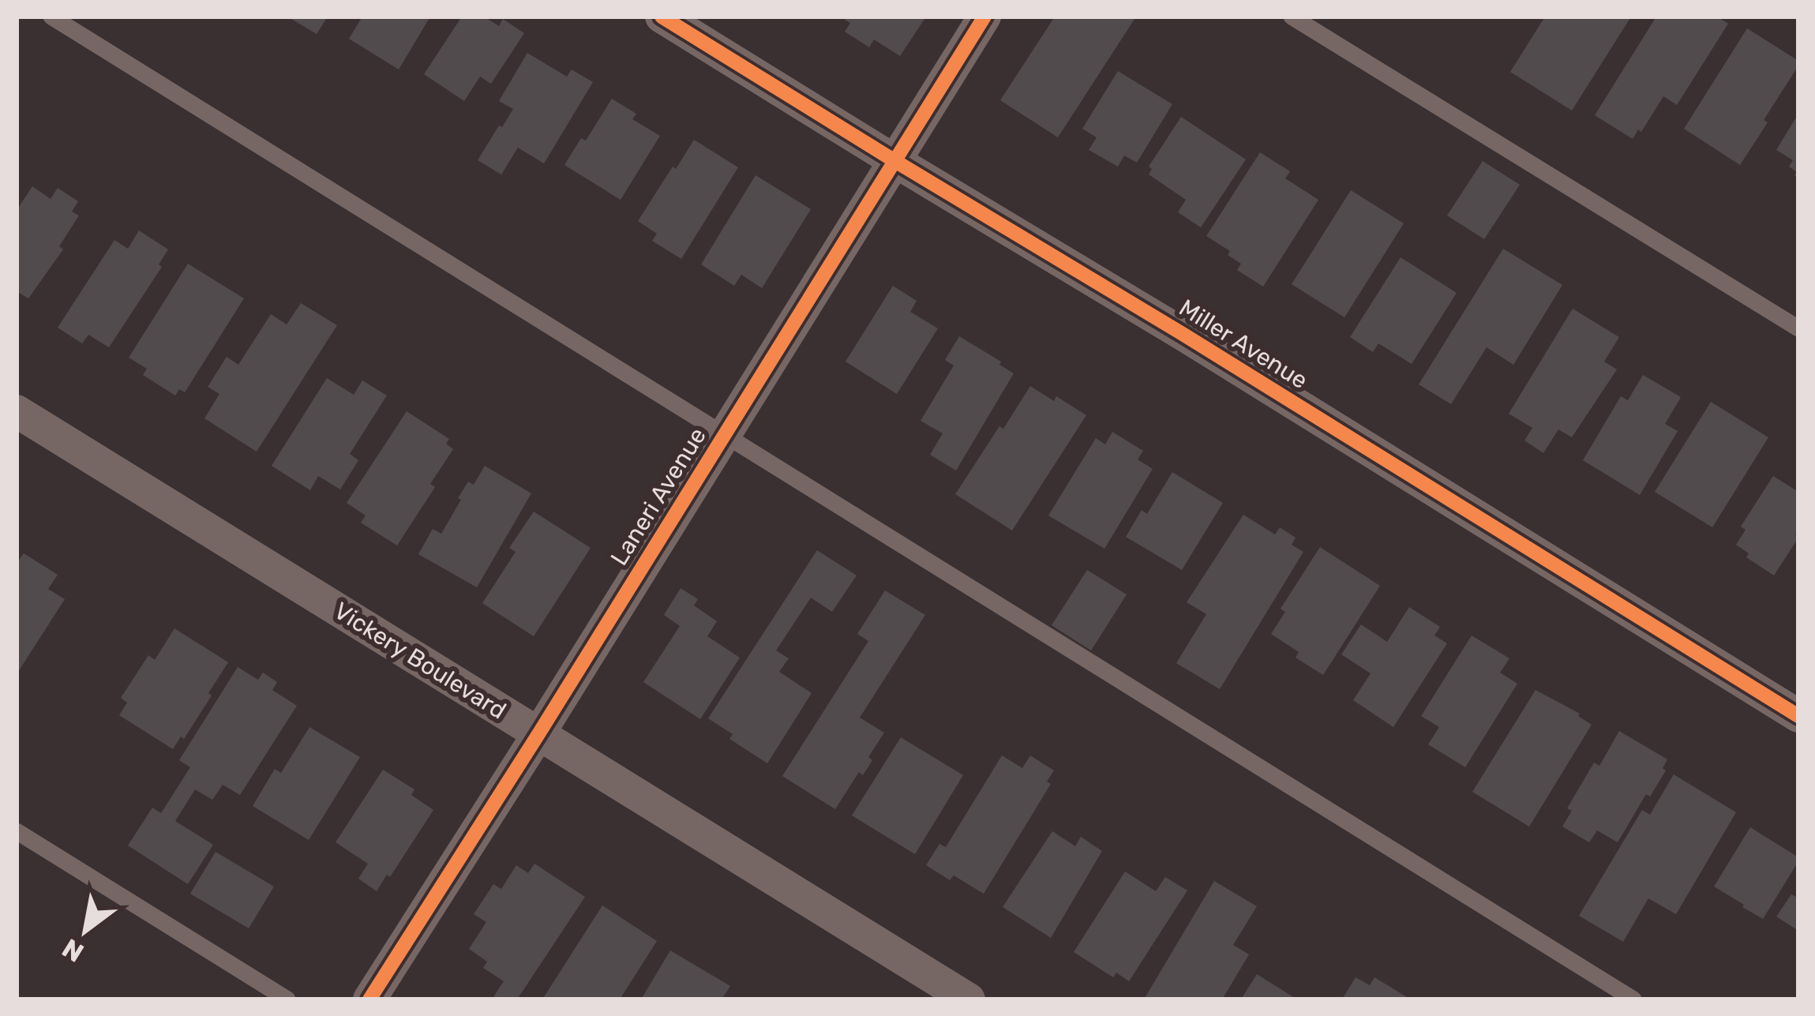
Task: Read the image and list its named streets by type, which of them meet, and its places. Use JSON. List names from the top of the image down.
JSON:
{
  "streets": {
    "street": ["Miller Avenue", "Laneri Avenue", "Vickery Boulevard"]
  },
  "crossings": [
    ["Miller Avenue", "Laneri Avenue"],
    ["Laneri Avenue", "Vickery Boulevard"]
  ],
  "north": "bottom left"
}
